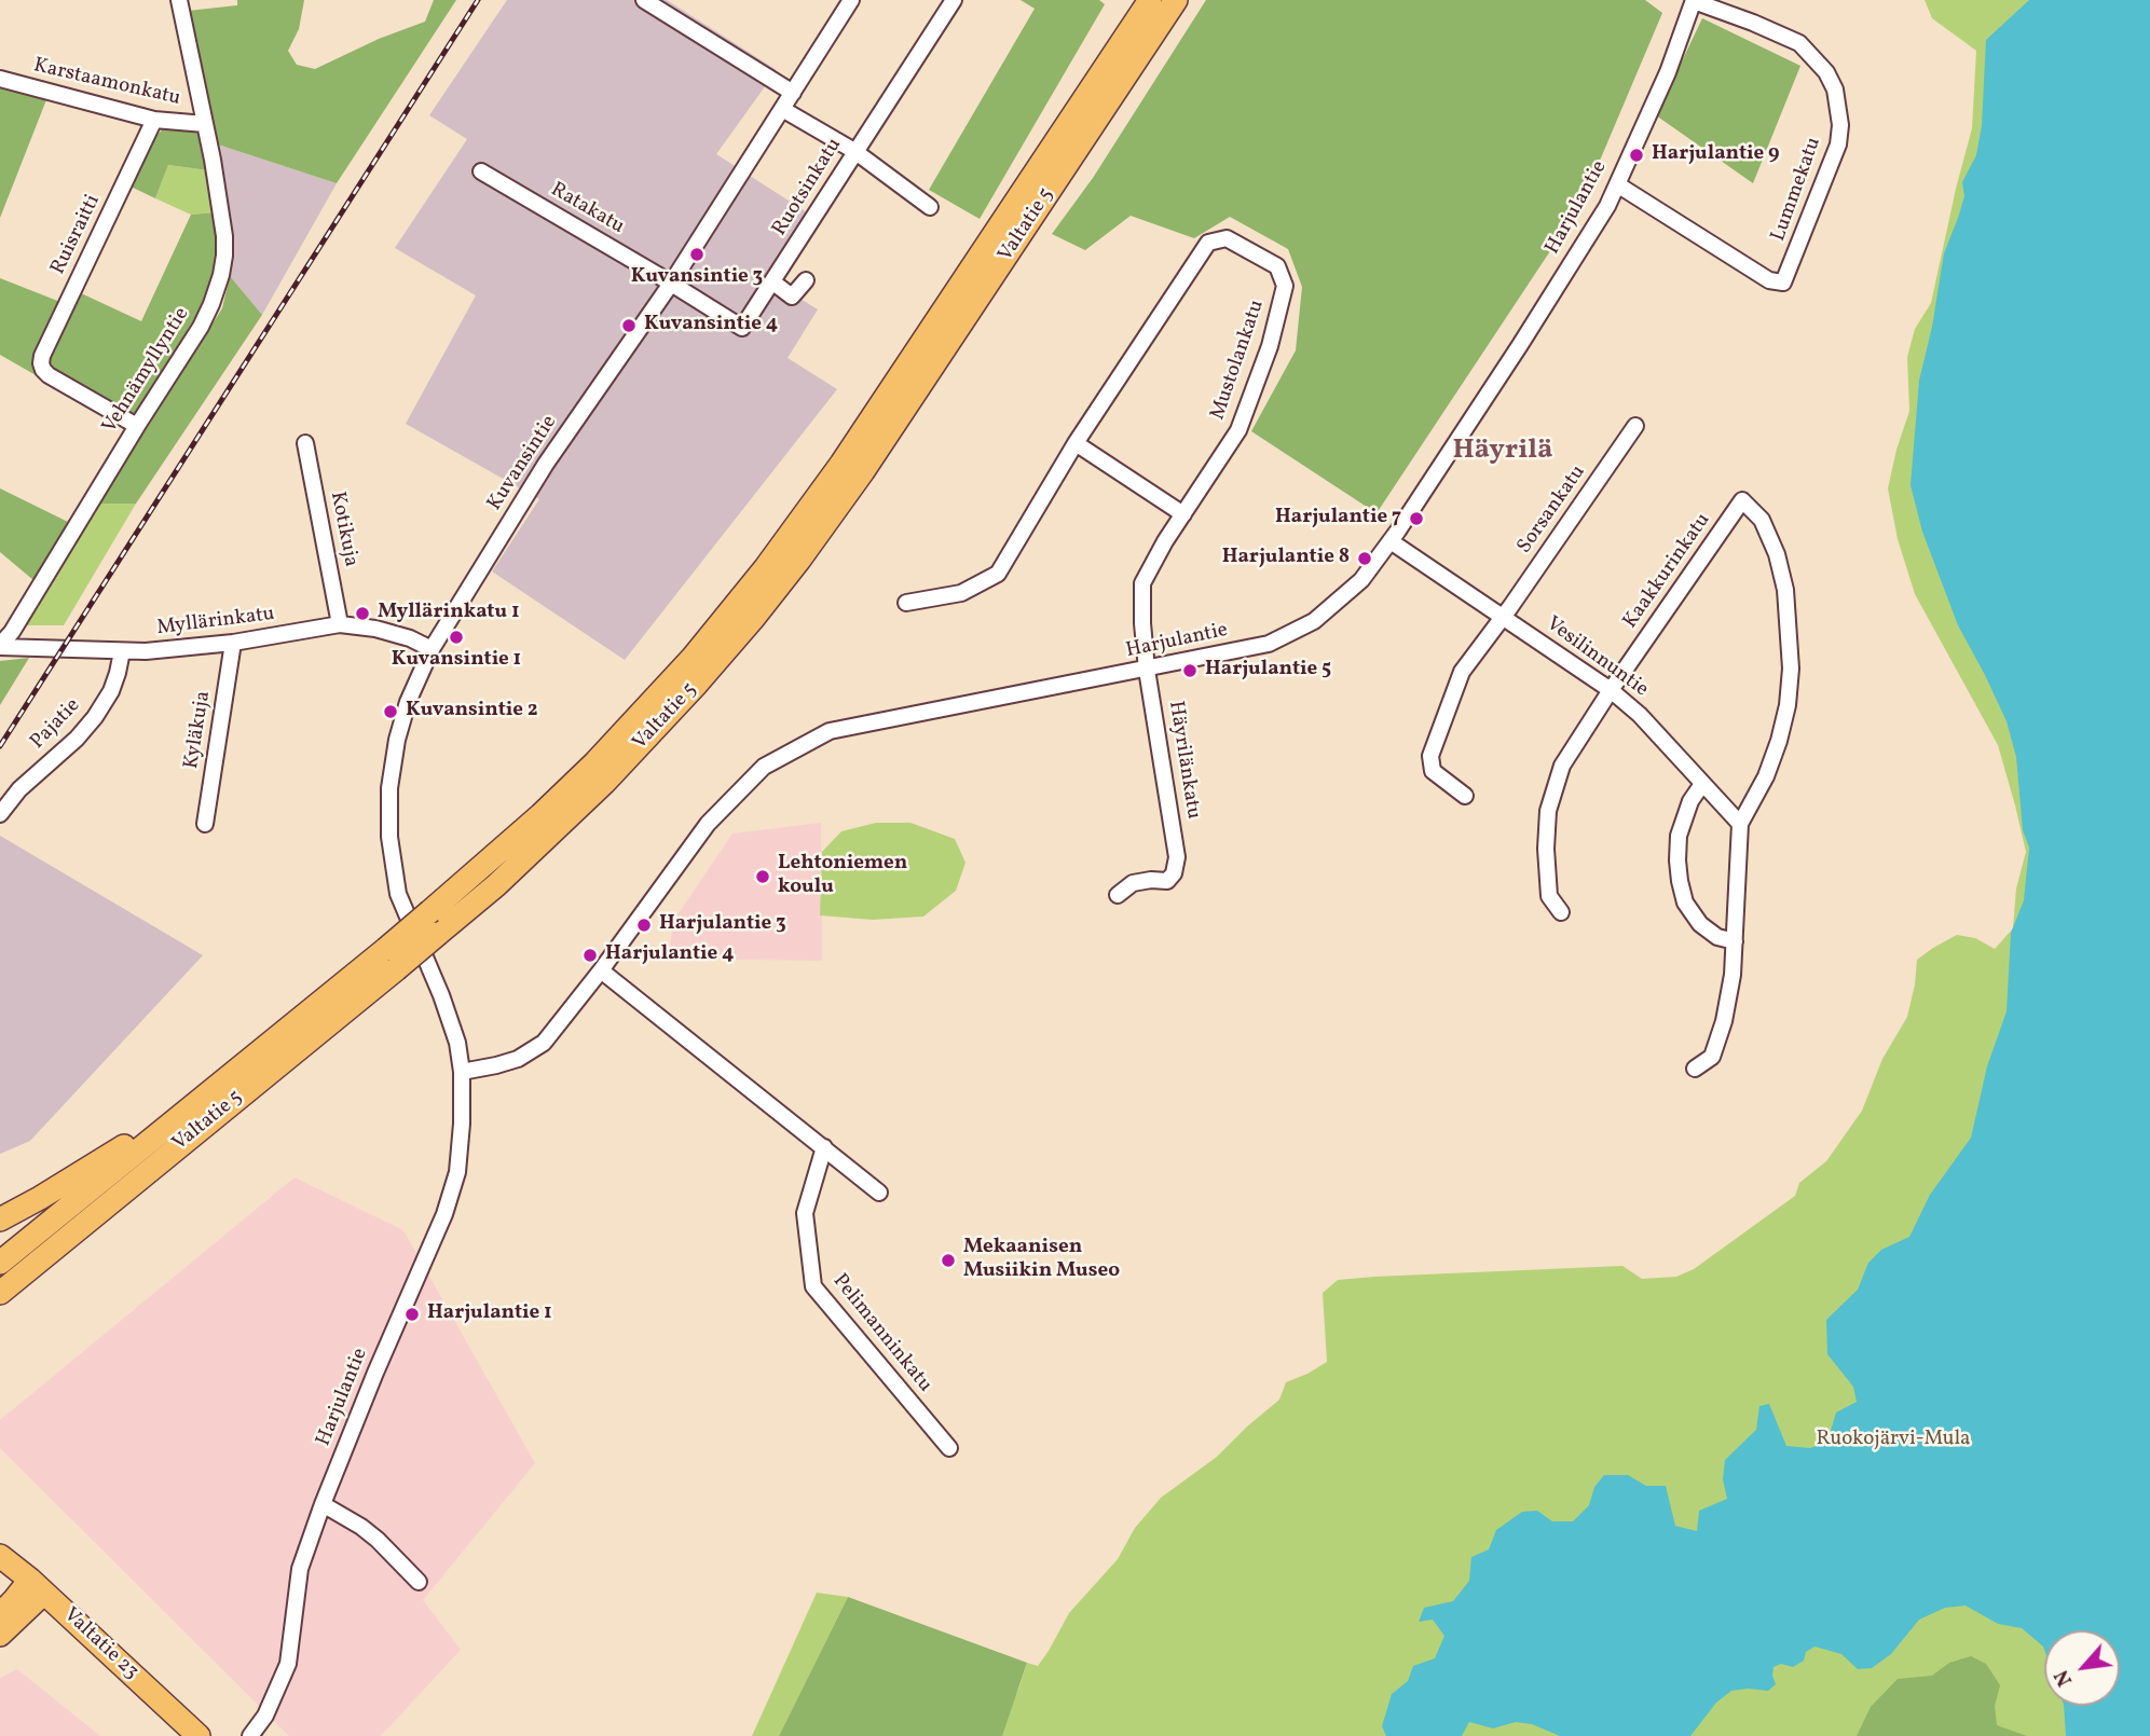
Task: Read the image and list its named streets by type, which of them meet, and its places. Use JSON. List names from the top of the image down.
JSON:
{
  "streets": {
    "highway": ["Valtatie 5", "Valtatie 23"],
    "street": [
      "Karstaamonkatu",
      "Ruotsinkatu",
      "Lummekatu",
      "Harjulantie",
      "Ratakatu",
      "Ruisraitti",
      "Mustolankatu",
      "Vehnämyllyntie",
      "Kuvansintie",
      "Sorsankatu",
      "Kotikuja",
      "Kaakkurinkatu",
      "Myllärinkatu",
      "Vesilinnuntie",
      "Pajatie",
      "Kyläkuja",
      "Häyrilänkatu",
      "Pelimanninkatu"
    ]
  },
  "crossings": [
    ["Karstaamonkatu", "Ruisraitti"],
    ["Karstaamonkatu", "Vehnämyllyntie"],
    ["Ruotsinkatu", "Ratakatu"],
    ["Ruotsinkatu", "Kuvansintie"],
    ["Lummekatu", "Harjulantie"],
    ["Harjulantie", "Mustolankatu"],
    ["Harjulantie", "Kuvansintie"],
    ["Harjulantie", "Vesilinnuntie"],
    ["Harjulantie", "Häyrilänkatu"],
    ["Ratakatu", "Kuvansintie"],
    ["Ruisraitti", "Vehnämyllyntie"],
    ["Mustolankatu", "Häyrilänkatu"],
    ["Vehnämyllyntie", "Myllärinkatu"],
    ["Kuvansintie", "Myllärinkatu"],
    ["Sorsankatu", "Vesilinnuntie"],
    ["Kotikuja", "Myllärinkatu"],
    ["Kaakkurinkatu", "Vesilinnuntie"],
    ["Myllärinkatu", "Pajatie"],
    ["Myllärinkatu", "Kyläkuja"]
  ],
  "districts": ["Häyrilä"],
  "parks": ["Ruokojärvi-Mula"],
  "places": [
    "Harjulantie 9",
    "Kuvansintie 3",
    "Kuvansintie 4",
    "Harjulantie 7",
    "Harjulantie 8",
    "Myllärinkatu 1",
    "Kuvansintie 1",
    "Harjulantie 5",
    "Kuvansintie 2",
    "Lehtoniemen koulu",
    "Harjulantie 3",
    "Harjulantie 4",
    "Mekaanisen Musiikin Museo",
    "Harjulantie 1"
  ],
  "north": "bottom left"
}
